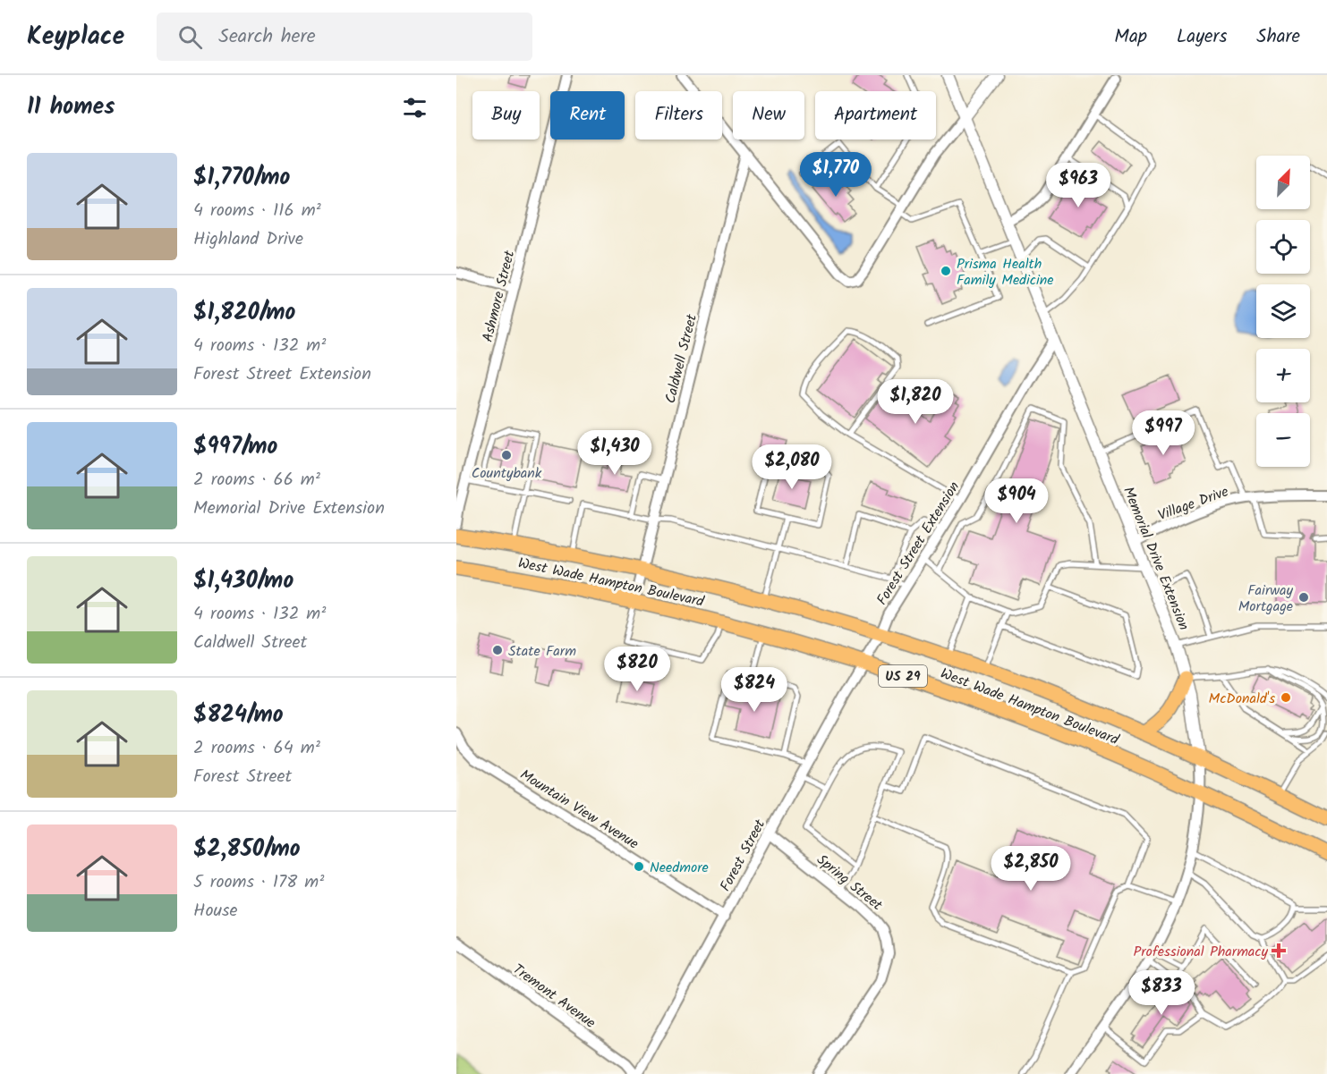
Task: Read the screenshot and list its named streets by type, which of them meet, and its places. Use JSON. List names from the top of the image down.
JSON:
{
  "streets": {
    "main road": ["West Wade Hampton Boulevard", "US 29"],
    "street": [
      "Ashmore Street",
      "Caldwell Street",
      "Village Drive",
      "Forest Street Extension",
      "Memorial Drive Extension",
      "Mountain View Avenue",
      "Forest Street",
      "Spring Street",
      "Tremont Avenue"
    ]
  },
  "crossings": [
    ["Caldwell Street", "West Wade Hampton Boulevard"],
    ["Village Drive", "Memorial Drive Extension"],
    ["Forest Street Extension", "Memorial Drive Extension"],
    ["Forest Street Extension", "West Wade Hampton Boulevard"],
    ["Forest Street Extension", "Forest Street"],
    ["Memorial Drive Extension", "West Wade Hampton Boulevard"],
    ["West Wade Hampton Boulevard", "Forest Street"],
    ["Mountain View Avenue", "Forest Street"],
    ["Forest Street", "Spring Street"],
    ["Forest Street", "Tremont Avenue"]
  ],
  "places": {
    "other": [
      "Prisma Health Family Medicine",
      "Countybank",
      "Fairway Mortgage",
      "State Farm",
      "McDonald's",
      "Needmore"
    ],
    "health": ["Professional Pharmacy"]
  },
  "north": "top right",
  "page": {
    "header": "Keyplace",
    "search": "Search here",
    "nav": ["Map", "Layers", "Share"],
    "heading": "11 homes",
    "chip": [
      "Buy",
      "Rent",
      "Filters",
      "New",
      "Apartment"
    ],
    "list": [
      {
        "name": "$1,770/mo",
        "note": "4 rooms · 116 m² · Highland Drive"
      },
      {
        "name": "$1,820/mo",
        "note": "4 rooms · 132 m² · Forest Street Extension"
      },
      {
        "name": "$997/mo",
        "note": "2 rooms · 66 m² · Memorial Drive Extension"
      },
      {
        "name": "$1,430/mo",
        "note": "4 rooms · 132 m² · Caldwell Street"
      },
      {
        "name": "$824/mo",
        "note": "2 rooms · 64 m² · Forest Street"
      },
      {
        "name": "$2,850/mo",
        "note": "5 rooms · 178 m² · House"
      }
    ],
    "price": [
      "$1,770",
      "$963",
      "$1,820",
      "$997",
      "$1,430",
      "$2,080",
      "$904",
      "$820",
      "$824",
      "$2,850",
      "$833"
    ],
    "map_buttons": ["+", "−"]
  }
}
